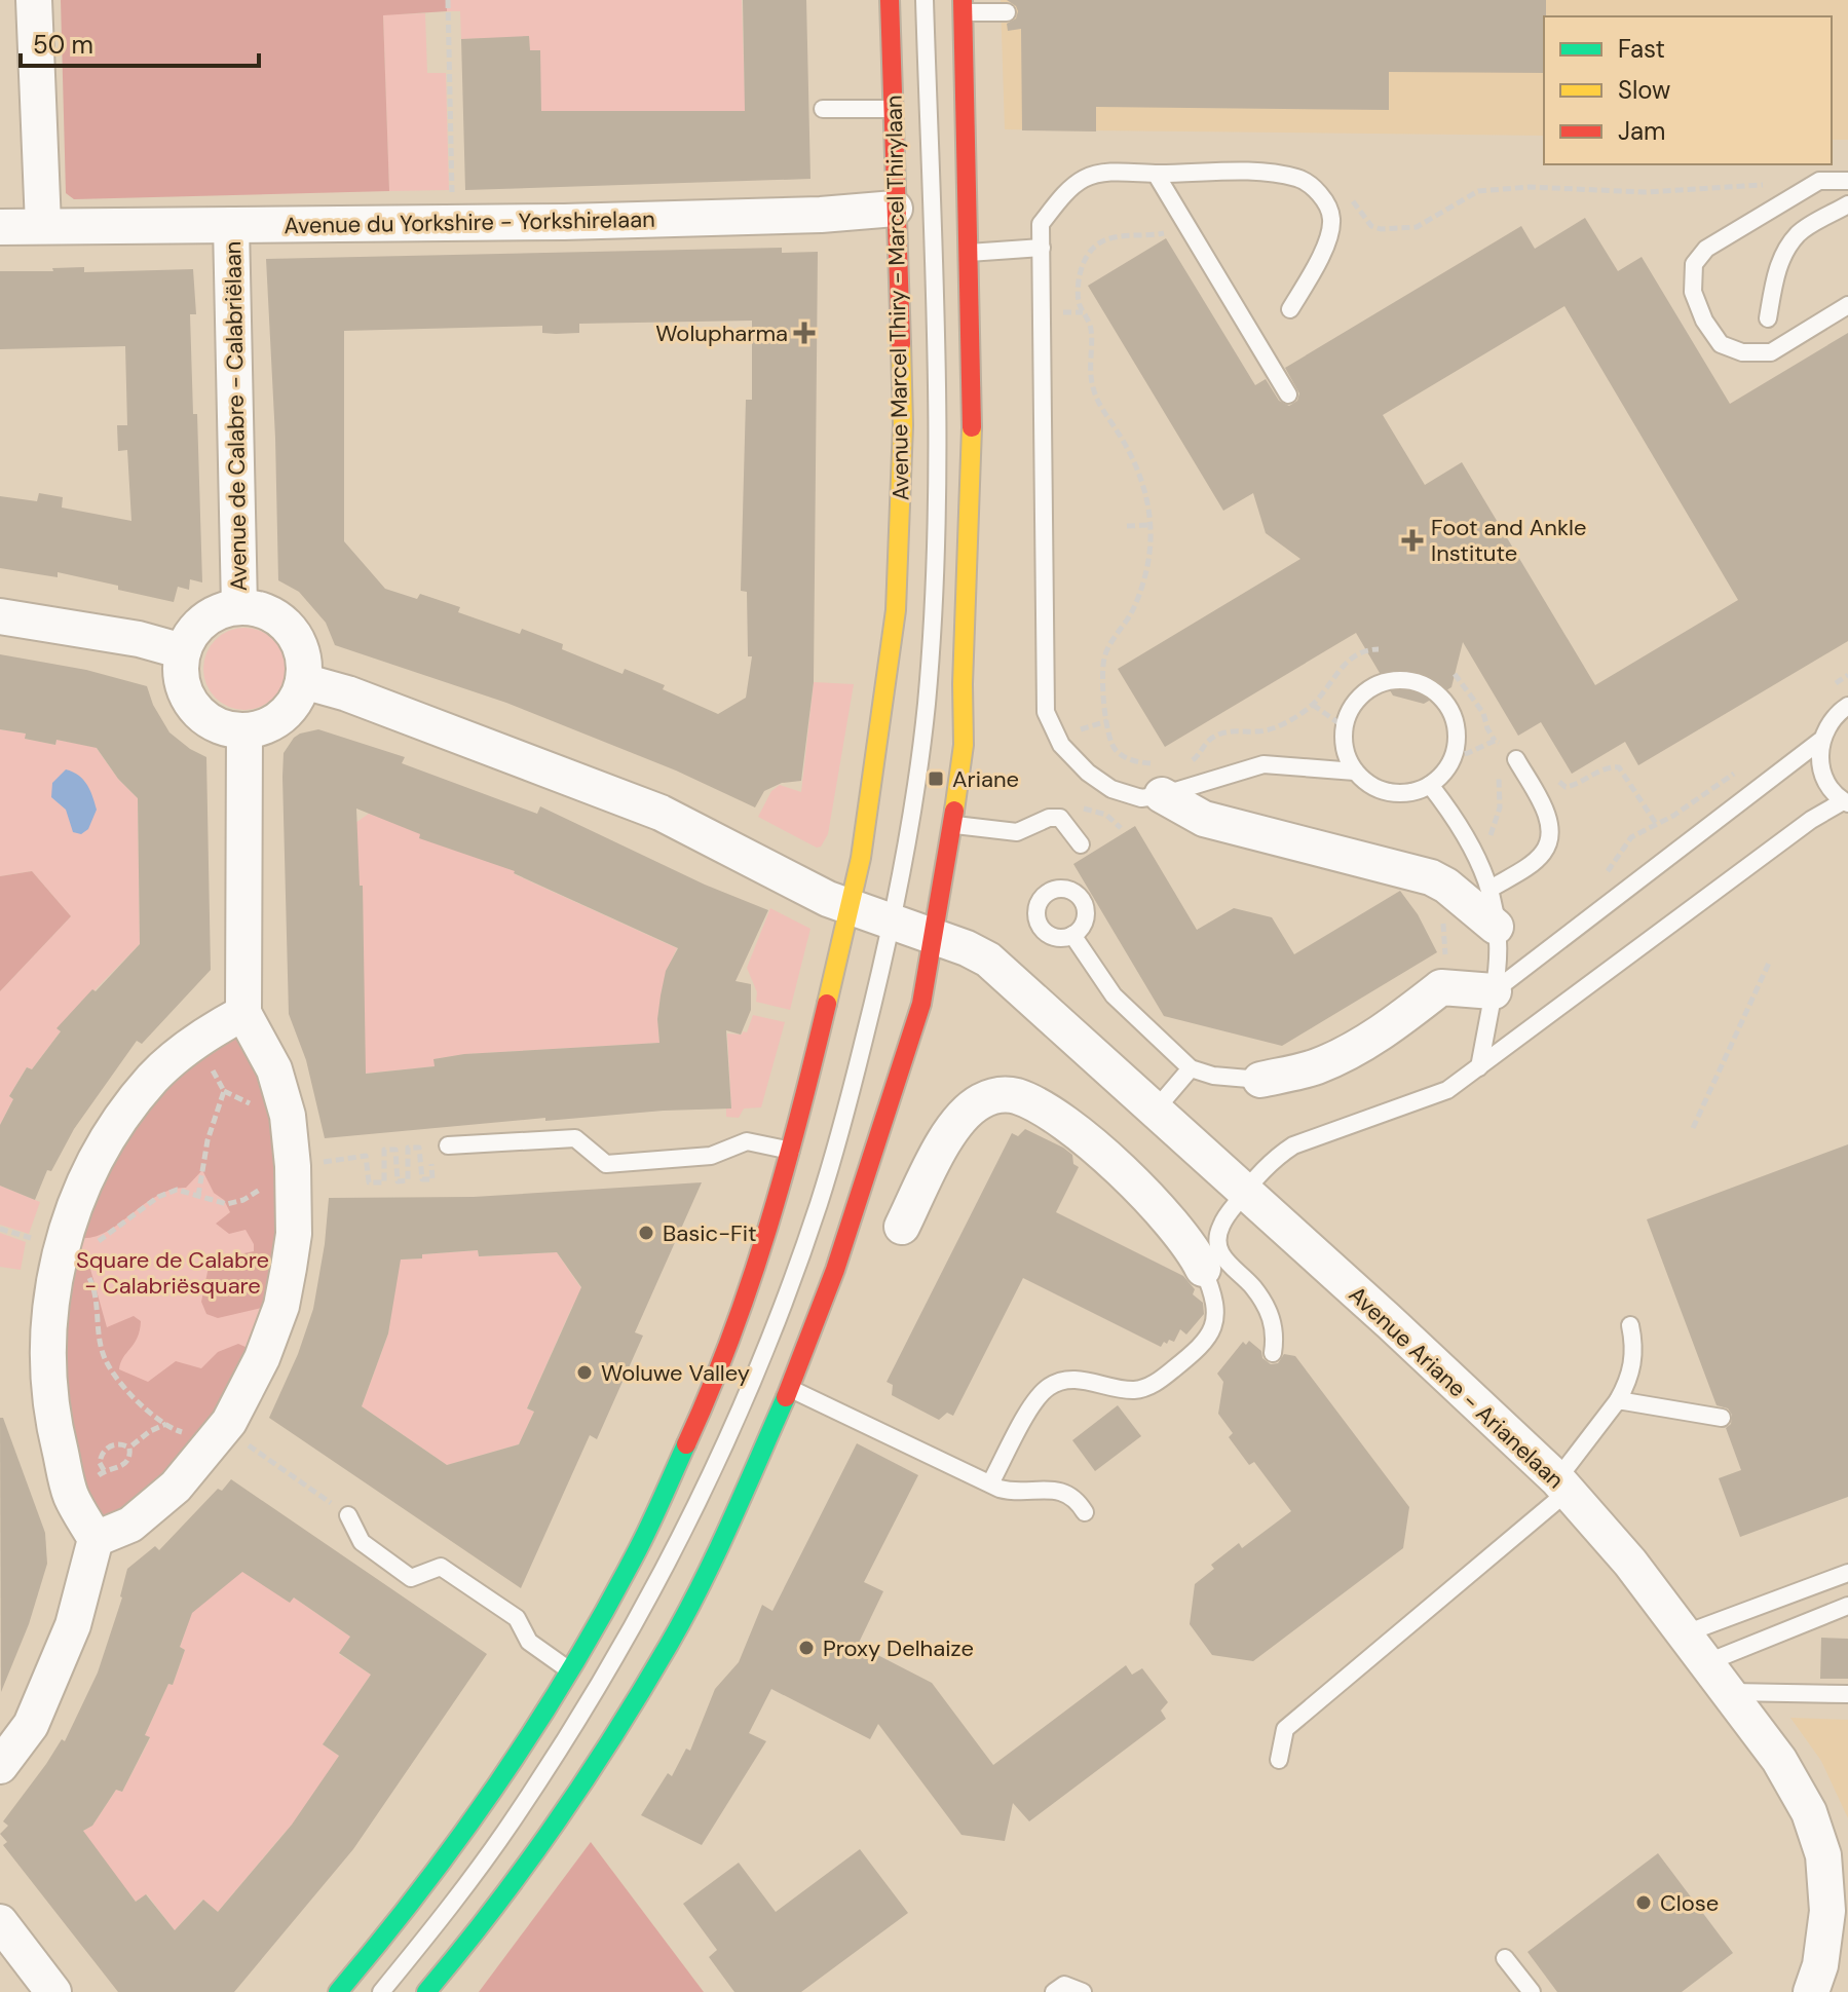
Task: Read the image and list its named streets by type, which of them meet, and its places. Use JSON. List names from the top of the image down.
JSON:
{
  "streets": {
    "main road": ["Avenue Marcel Thiry - Marcel Thirylaan"],
    "street": ["Avenue du Yorkshire - Yorkshirelaan", "Avenue de Calabre - Calabriëlaan", "Avenue Ariane - Arianelaan"]
  },
  "crossings": [
    ["Avenue du Yorkshire - Yorkshirelaan", "Avenue Marcel Thiry - Marcel Thirylaan"],
    ["Avenue du Yorkshire - Yorkshirelaan", "Avenue de Calabre - Calabriëlaan"],
    ["Avenue Marcel Thiry - Marcel Thirylaan", "Avenue Ariane - Arianelaan"],
    ["Avenue de Calabre - Calabriëlaan", "Avenue Ariane - Arianelaan"]
  ],
  "parks": ["Square de Calabre - Calabriësquare"],
  "places": {
    "health": ["Wolupharma", "Foot and Ankle Institute"],
    "transit": ["Ariane"],
    "other": [
      "Basic-Fit",
      "Woluwe Valley",
      "Proxy Delhaize",
      "Close"
    ]
  },
  "legend": ["Fast", "Slow", "Jam"],
  "scale_bar": "50 m"
}
